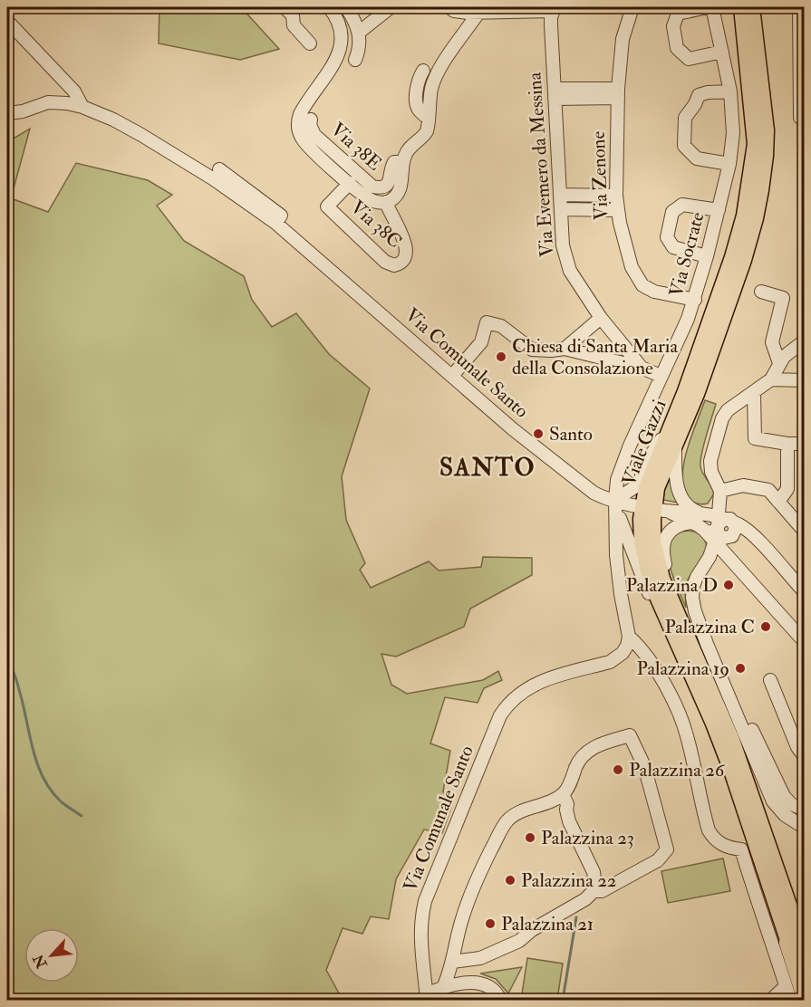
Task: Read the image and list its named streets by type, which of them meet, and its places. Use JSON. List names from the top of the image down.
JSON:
{
  "streets": {
    "main road": ["Viale Gazzi"],
    "street": [
      "Via 38E",
      "Via Evemero da Messina",
      "Via Zenone",
      "Via 38C",
      "Via Socrate",
      "Via Comunale Santo"
    ]
  },
  "crossings": [
    ["Via Zenone", "Via Socrate"],
    ["Via Socrate", "Via Comunale Santo"],
    ["Via Comunale Santo", "Viale Gazzi"]
  ],
  "districts": ["SANTO"],
  "places": [
    "Chiesa di Santa Maria della Consolazione",
    "Santo",
    "Palazzina D",
    "Palazzina C",
    "Palazzina 19",
    "Palazzina 26",
    "Palazzina 23",
    "Palazzina 22",
    "Palazzina 21"
  ],
  "north": "bottom left"
}
